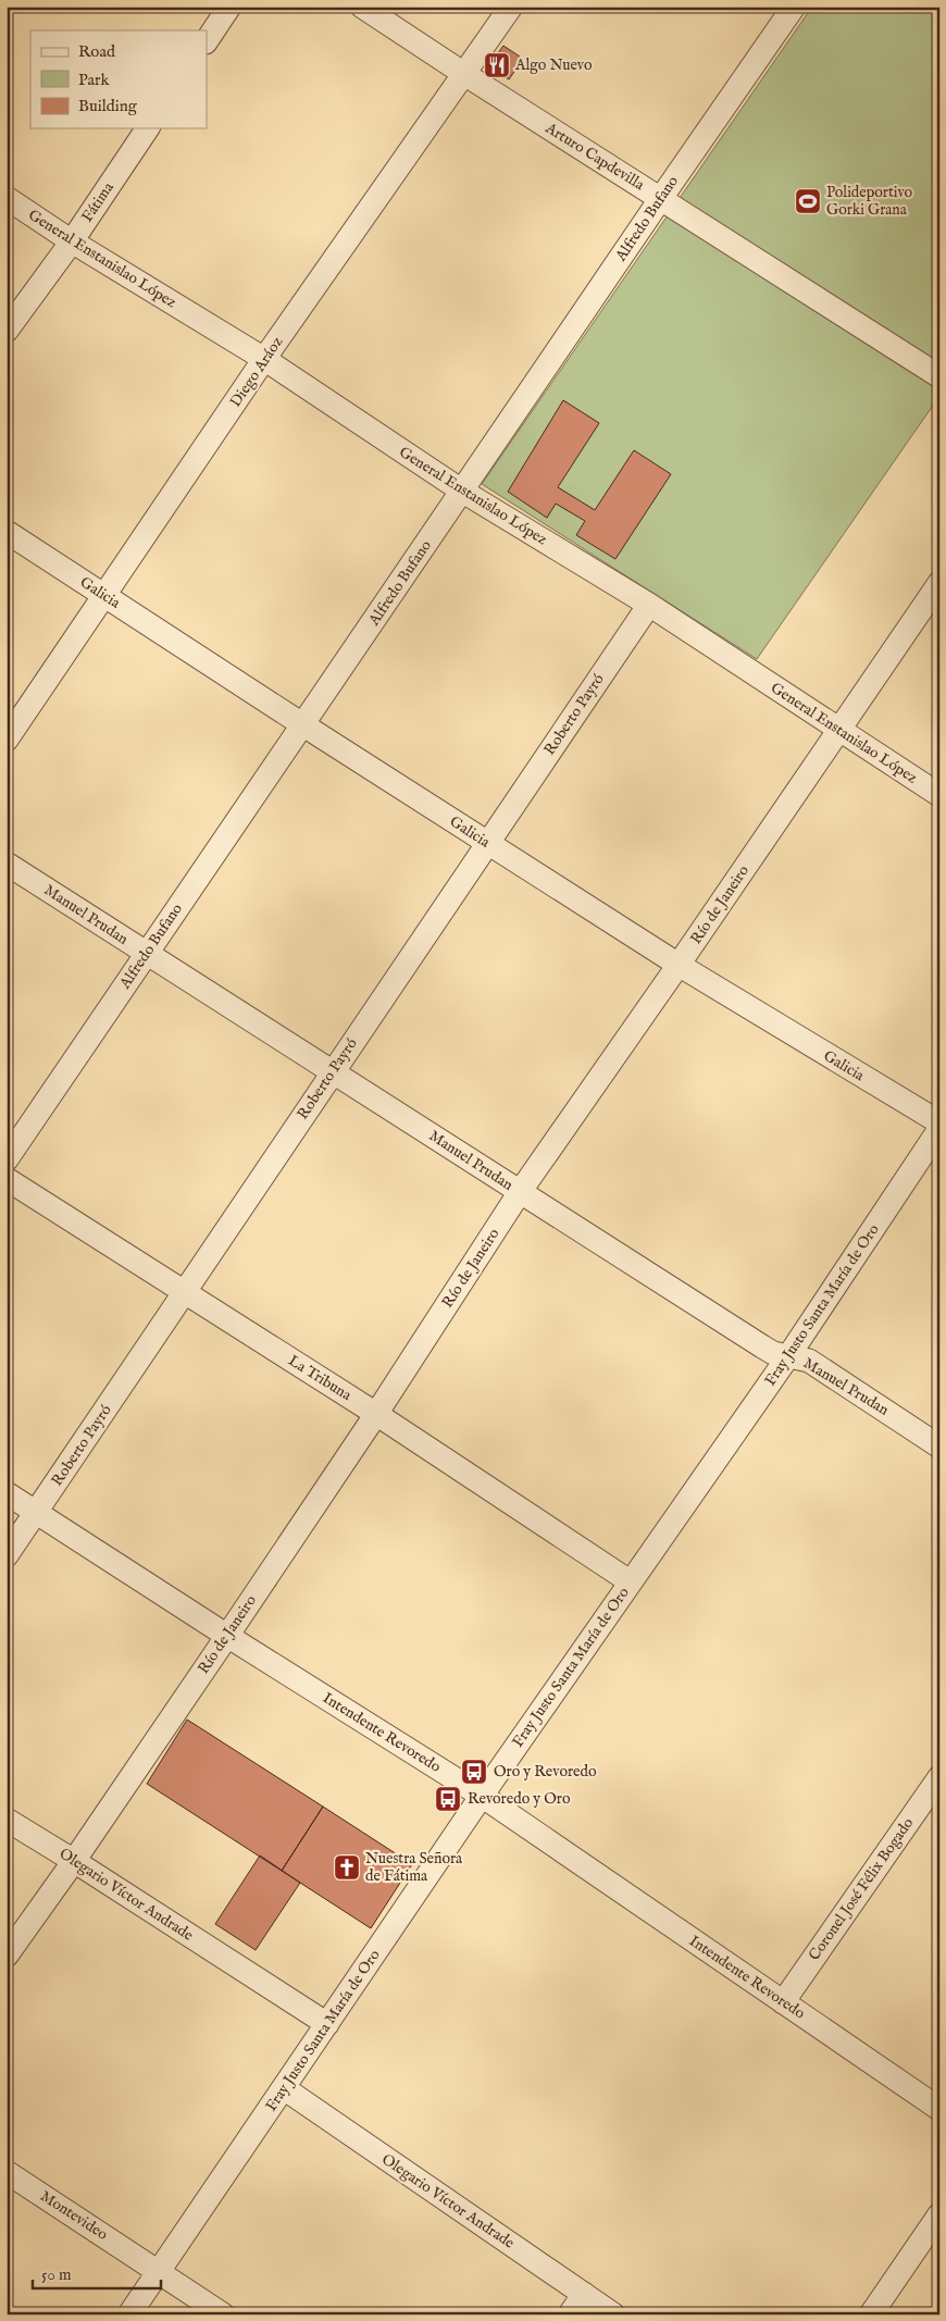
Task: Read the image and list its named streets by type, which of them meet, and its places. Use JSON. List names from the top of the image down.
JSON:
{
  "streets": {
    "street": [
      "Arturo Capdevilla",
      "Fátima",
      "Alfredo Bufano",
      "General Enstanislao López",
      "Diego Aráoz",
      "Galicia",
      "Roberto Payró",
      "Río de Janeiro",
      "Manuel Prudan",
      "Fray Justo Santa María de Oro",
      "La Tribuna",
      "Intendente Revoredo",
      "Coronel José Félix Bogado",
      "Olegario Víctor Andrade",
      "Montevideo"
    ]
  },
  "crossings": [
    ["Arturo Capdevilla", "Alfredo Bufano"],
    ["Arturo Capdevilla", "Diego Aráoz"],
    ["Fátima", "General Enstanislao López"],
    ["Alfredo Bufano", "General Enstanislao López"],
    ["Alfredo Bufano", "Galicia"],
    ["Alfredo Bufano", "Manuel Prudan"],
    ["General Enstanislao López", "Diego Aráoz"],
    ["General Enstanislao López", "Roberto Payró"],
    ["General Enstanislao López", "Río de Janeiro"],
    ["Diego Aráoz", "Galicia"],
    ["Galicia", "Roberto Payró"],
    ["Galicia", "Río de Janeiro"],
    ["Roberto Payró", "Manuel Prudan"],
    ["Roberto Payró", "La Tribuna"],
    ["Roberto Payró", "Intendente Revoredo"],
    ["Río de Janeiro", "Manuel Prudan"],
    ["Río de Janeiro", "La Tribuna"],
    ["Río de Janeiro", "Intendente Revoredo"],
    ["Río de Janeiro", "Olegario Víctor Andrade"],
    ["Manuel Prudan", "Fray Justo Santa María de Oro"],
    ["Fray Justo Santa María de Oro", "La Tribuna"],
    ["Fray Justo Santa María de Oro", "Intendente Revoredo"],
    ["Fray Justo Santa María de Oro", "Olegario Víctor Andrade"],
    ["Fray Justo Santa María de Oro", "Montevideo"],
    ["Intendente Revoredo", "Coronel José Félix Bogado"]
  ],
  "places": {
    "restaurant": ["Algo Nuevo"],
    "sports": ["Polideportivo Gorki Grana"],
    "bus stop": ["Oro y Revoredo", "Revoredo y Oro"],
    "church": ["Nuestra Señora de Fátima"]
  },
  "legend": ["Road", "Park", "Building"],
  "scale_bar": "50 m"
}
